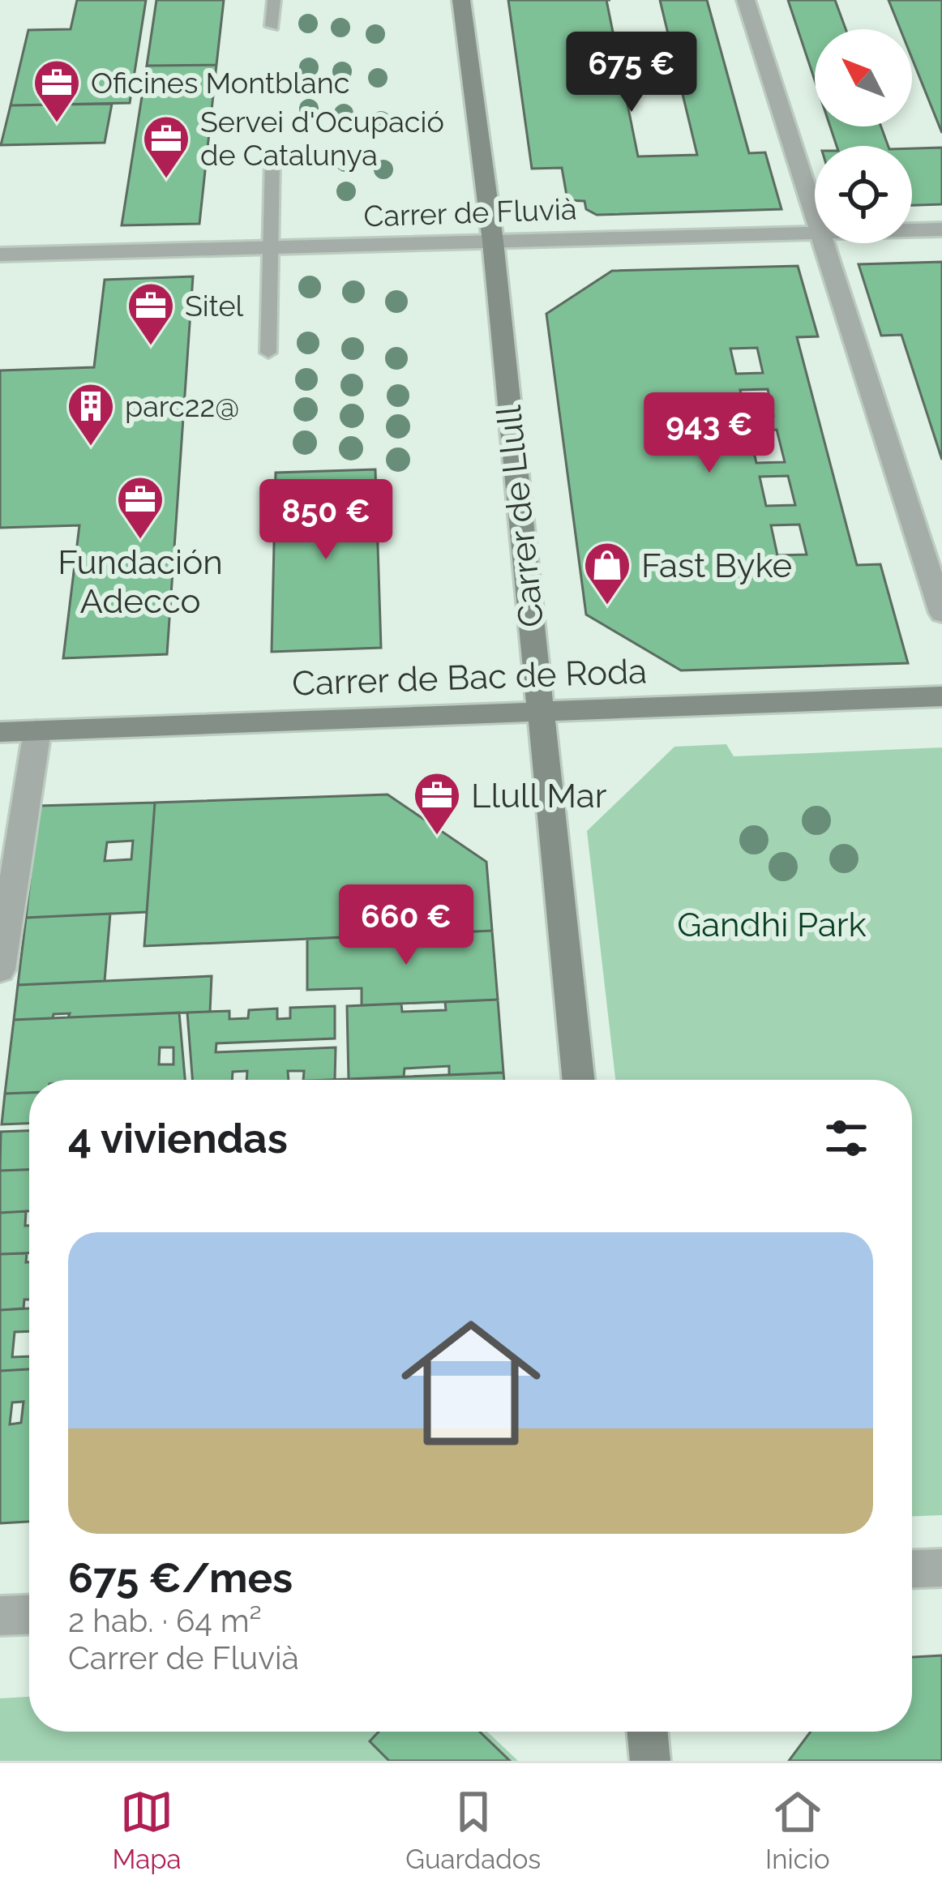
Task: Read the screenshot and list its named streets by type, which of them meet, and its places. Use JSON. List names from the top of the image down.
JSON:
{
  "streets": {
    "street": ["Carrer de Fluvià", "Carrer de Llull", "Carrer de Bac de Roda"]
  },
  "crossings": [
    ["Carrer de Fluvià", "Carrer de Llull"],
    ["Carrer de Llull", "Carrer de Bac de Roda"]
  ],
  "parks": ["Gandhi Park"],
  "places": {
    "office": [
      "Oficines Montblanc",
      "Servei d'Ocupació de Catalunya",
      "Sitel",
      "Fundación Adecco",
      "Llull Mar"
    ],
    "building": ["parc22@"],
    "shop": ["Fast Byke"]
  },
  "north": "top left",
  "page": {
    "price": [
      "675 €",
      "943 €",
      "850 €",
      "660 €"
    ],
    "heading": "4 viviendas",
    "list": [
      {
        "name": "675 €/mes",
        "note": "2 hab. · 64 m² · Carrer de Fluvià"
      }
    ],
    "tabs": ["Mapa", "Guardados", "Inicio"]
  }
}
